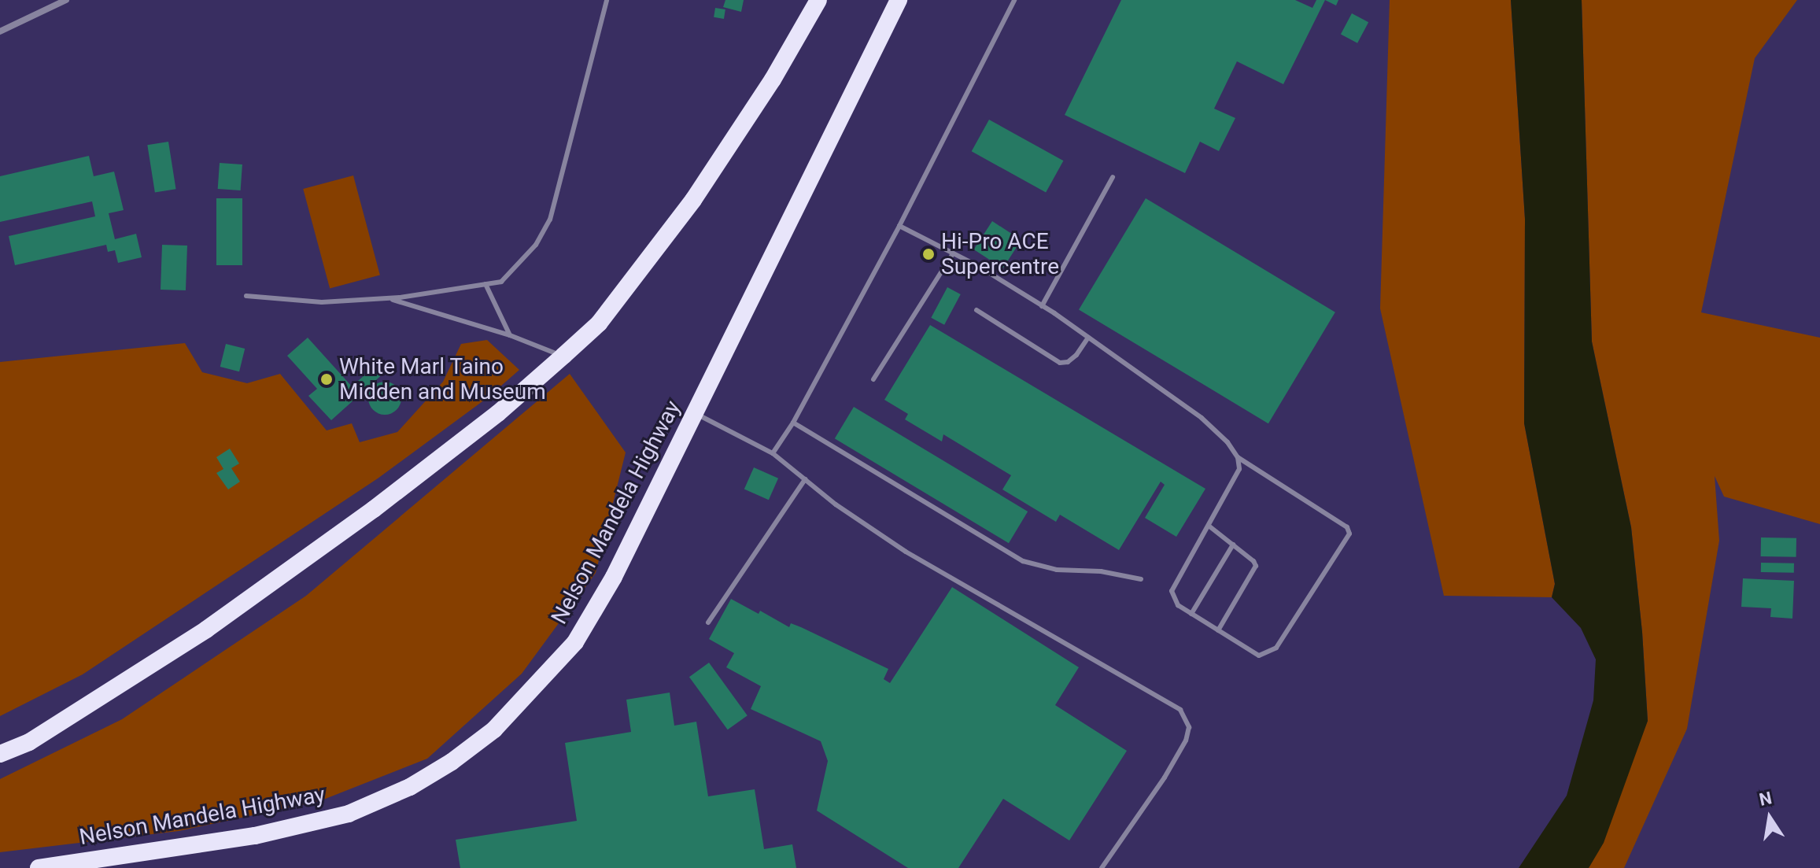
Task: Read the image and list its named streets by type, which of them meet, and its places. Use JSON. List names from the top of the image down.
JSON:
{
  "streets": {
    "highway": ["Nelson Mandela Highway"]
  },
  "places": ["Hi-Pro ACE Supercentre", "White Marl Taino Midden and Museum"],
  "north": "top"
}
